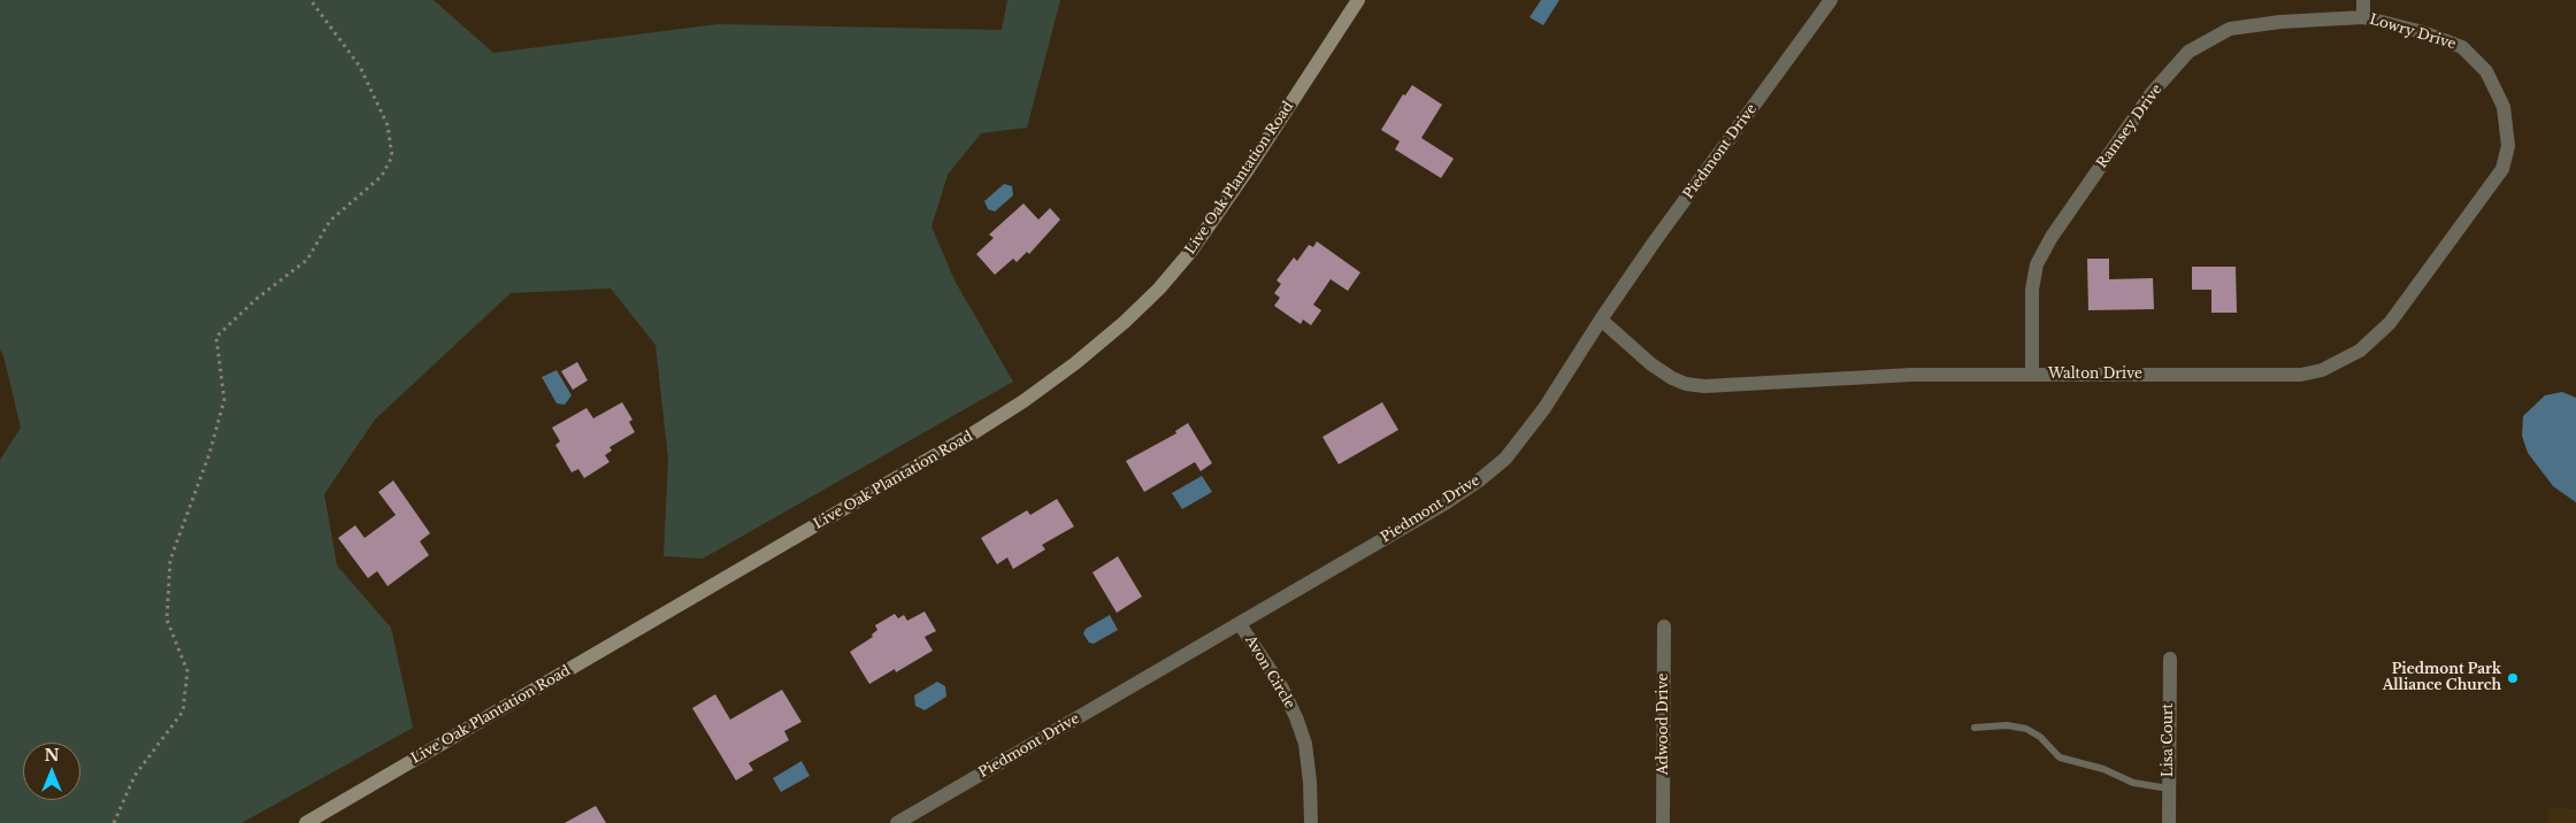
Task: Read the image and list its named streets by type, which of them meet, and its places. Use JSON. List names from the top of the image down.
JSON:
{
  "streets": {
    "street": [
      "Lowry Drive",
      "Ramsey Drive",
      "Piedmont Drive",
      "Live Oak Plantation Road",
      "Walton Drive",
      "Avon Circle",
      "Adwood Drive",
      "Lisa Court"
    ]
  },
  "crossings": [
    ["Lowry Drive", "Ramsey Drive"],
    ["Lowry Drive", "Walton Drive"],
    ["Ramsey Drive", "Walton Drive"],
    ["Piedmont Drive", "Walton Drive"],
    ["Piedmont Drive", "Avon Circle"]
  ],
  "places": ["Piedmont Park Alliance Church"],
  "north": "top"
}
